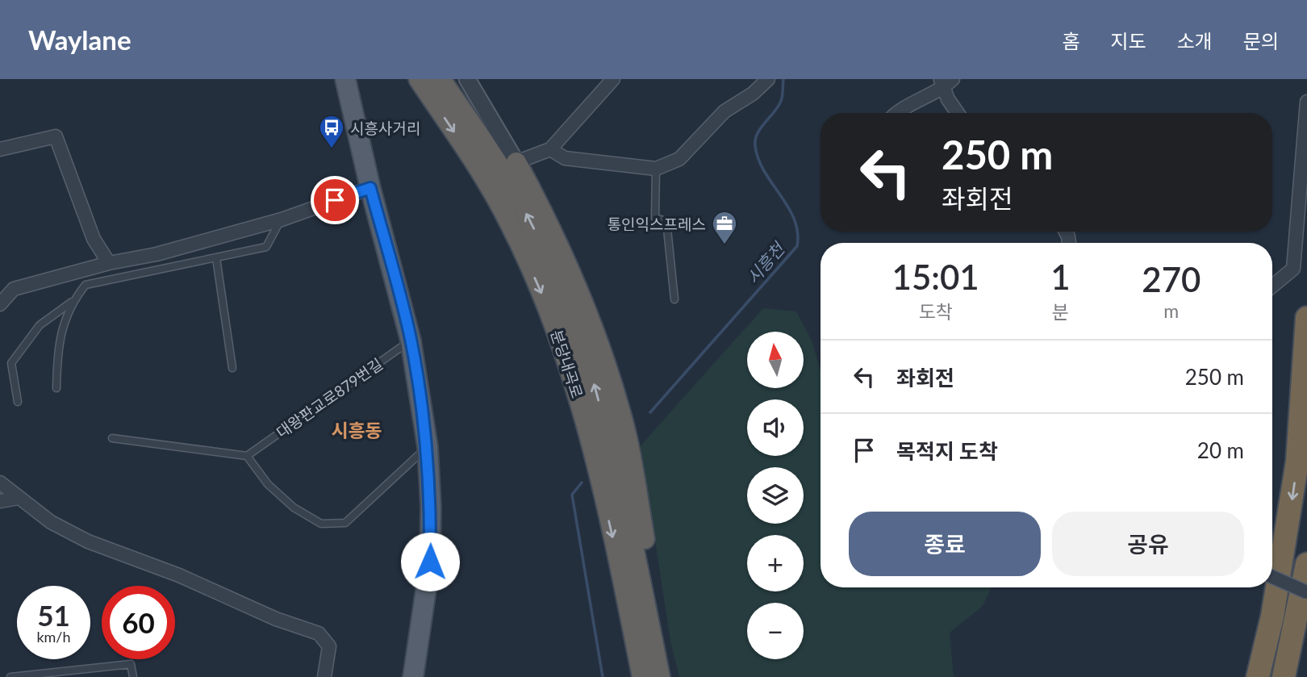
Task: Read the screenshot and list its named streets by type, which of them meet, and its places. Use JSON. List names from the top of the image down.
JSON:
{
  "streets": {
    "highway": ["분당내곡로"],
    "lane": ["대왕판교로879번길"]
  },
  "districts": ["시흥동"],
  "water": ["시흥천"],
  "places": {
    "bus stop": ["시흥사거리"],
    "office": ["통인익스프레스"]
  },
  "north": "top",
  "page": {
    "header": "Waylane",
    "nav": [
      "홈",
      "지도",
      "소개",
      "문의"
    ],
    "turn": ["250 m", "좌회전"],
    "eta": [
      "15:01",
      "도착",
      "1",
      "분",
      "270",
      "m"
    ],
    "map_buttons": ["+", "−"],
    "list": [
      {
        "name": "좌회전",
        "value": "250 m"
      },
      {
        "name": "목적지 도착",
        "value": "20 m"
      }
    ],
    "buttons": ["종료", "공유"],
    "speed": "51 km/h",
    "limit": "60"
  }
}
